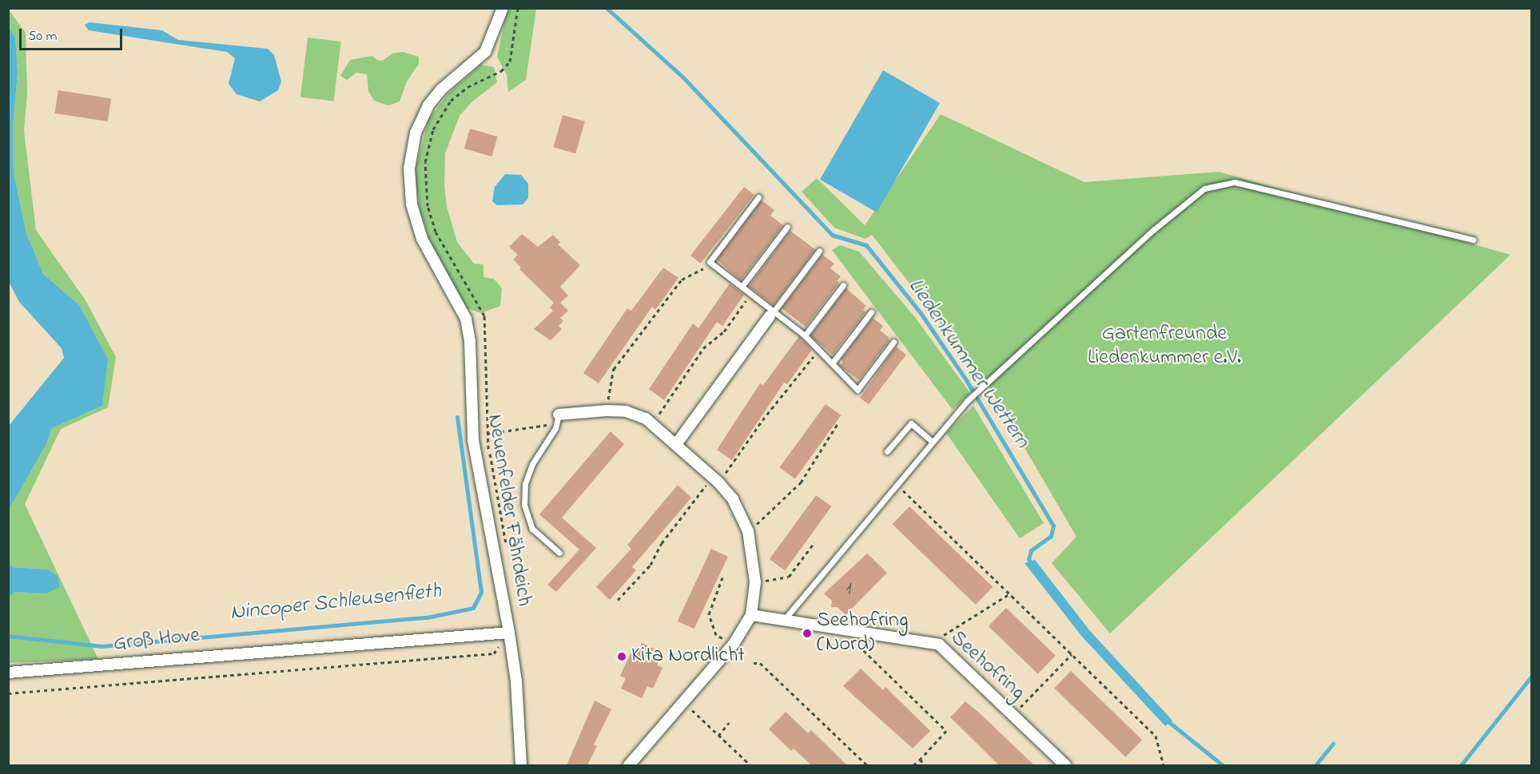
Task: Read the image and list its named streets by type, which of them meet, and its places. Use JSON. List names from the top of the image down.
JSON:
{
  "streets": {
    "street": ["Neuenfelder Fährdeich", "Groß Hove", "Seehofring"]
  },
  "crossings": [
    ["Neuenfelder Fährdeich", "Groß Hove"]
  ],
  "water": ["Liedenkummer Wettern", "Nincoper Schleusenfleth"],
  "parks": ["Gartenfreunde Liedenkummer e.V."],
  "places": ["Seehofring (Nord)", "Kita Nordlicht"],
  "house_numbers": ["1"],
  "scale_bar": "50 m"
}
